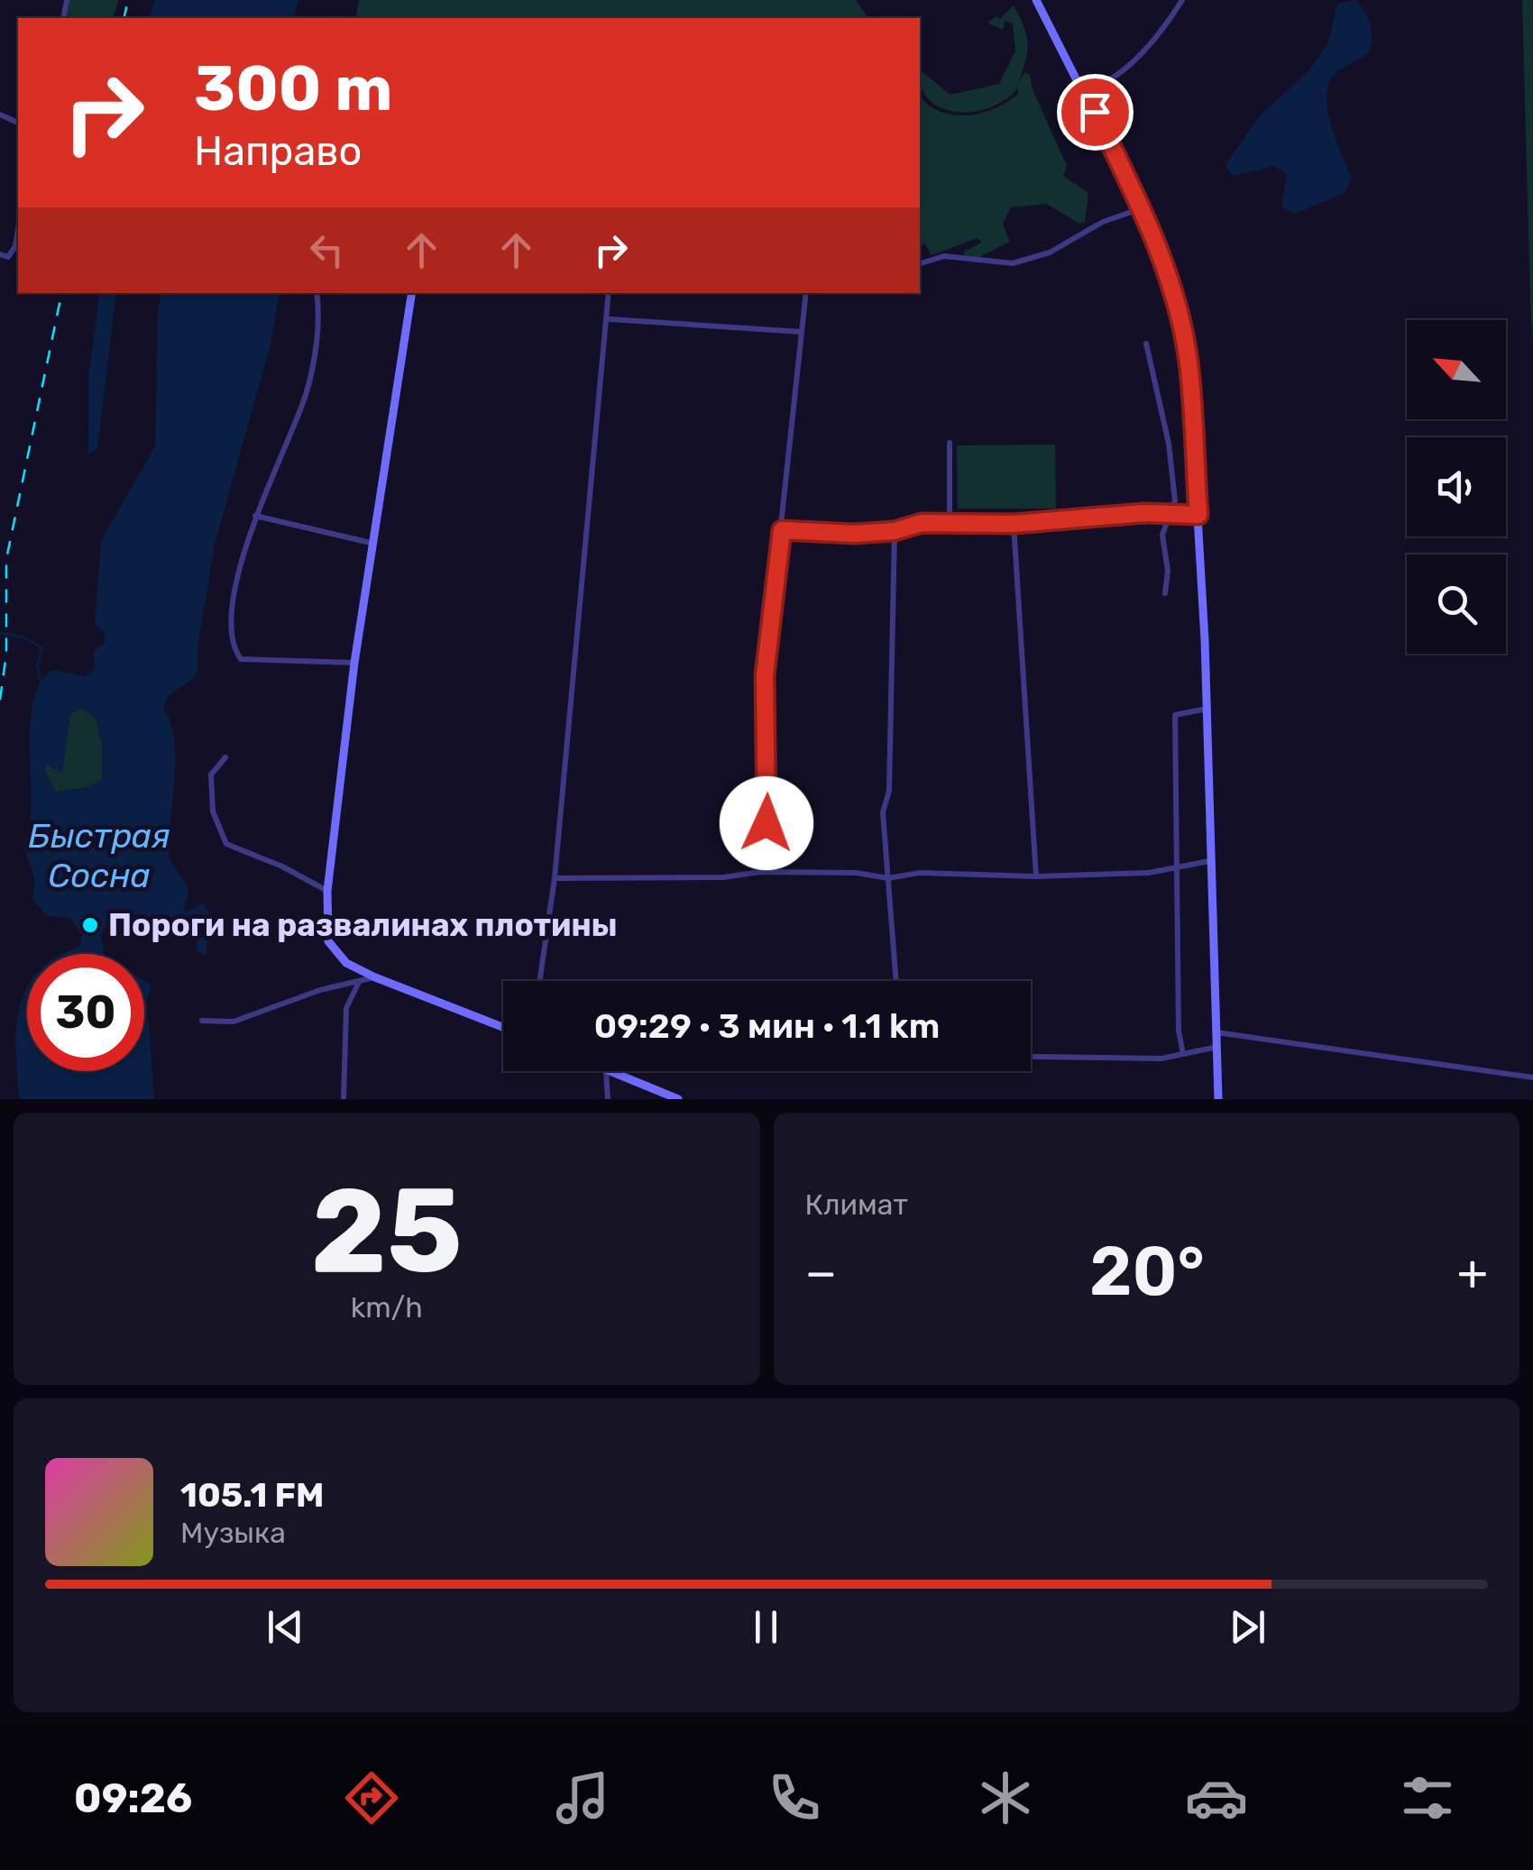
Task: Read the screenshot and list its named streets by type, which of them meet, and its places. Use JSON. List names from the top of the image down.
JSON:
{
  "water": ["Быстрая Сосна"],
  "places": ["Пороги на развалинах плотины"],
  "north": "top left",
  "page": {
    "turn": ["300 m", "Направо"],
    "limit": "30",
    "trip": "09:29 · 3 мин · 1.1 km",
    "tile": [
      ["25", "km/h"],
      "Климат"
    ],
    "heat": ["−", "20°", "+"],
    "song": ["105.1 FM", "Музыка"],
    "tabs": "09:26"
  }
}
